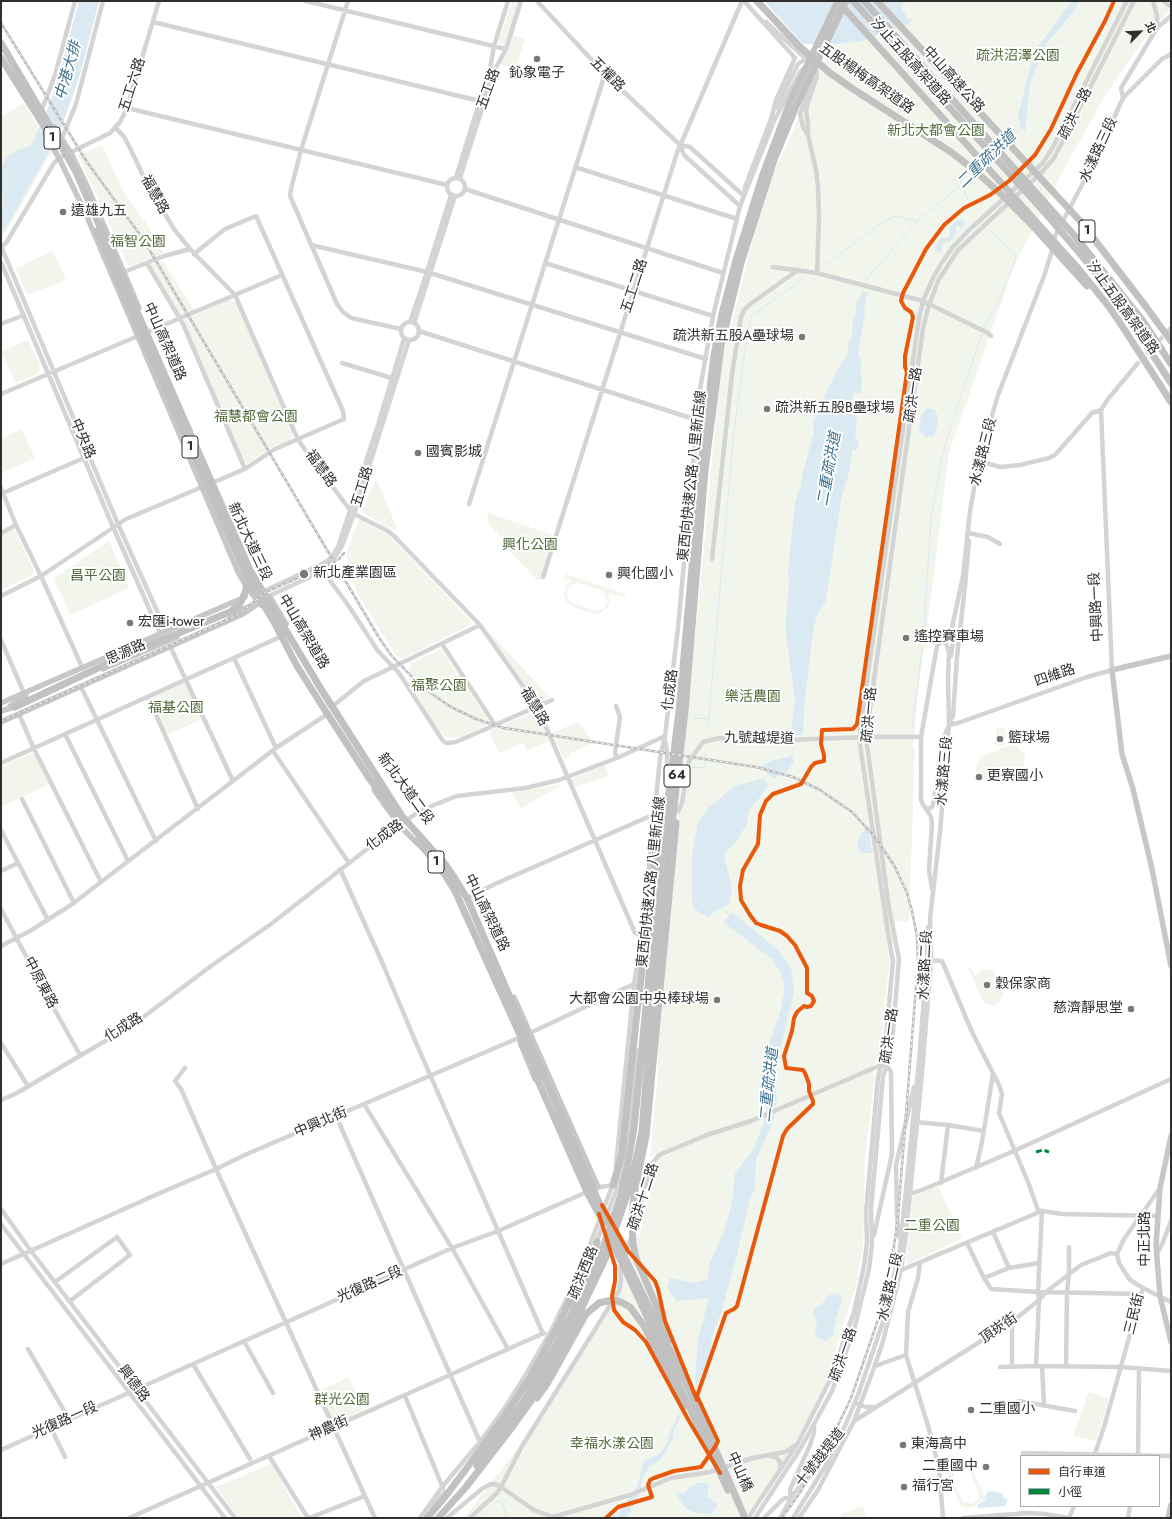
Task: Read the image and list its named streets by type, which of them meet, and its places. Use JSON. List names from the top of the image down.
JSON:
{
  "streets": {
    "highway": [
      "汐止五股高架道路",
      "五股楊梅高架道路",
      "中山高速公路",
      "1",
      "中山高架道路",
      "東西向快速公路 八里新店線",
      "64",
      "中山橋"
    ],
    "main road": [
      "新北大道三段",
      "中興路一段",
      "思源路",
      "四維路",
      "新北大道二段",
      "中正北路"
    ],
    "street": [
      "五權路",
      "五工六路",
      "五工路",
      "疏洪一路",
      "水漾路三段",
      "福慧路",
      "五工二路",
      "中央路",
      "化成路",
      "九號越堤道",
      "水漾路二段",
      "中原東路",
      "中興北街",
      "疏洪十二路",
      "疏洪西路",
      "光復路二段",
      "三民街",
      "頂崁街",
      "興德路",
      "光復路一段",
      "神農街",
      "十號越堤道"
    ]
  },
  "crossings": [
    ["汐止五股高架道路", "五股楊梅高架道路"],
    ["汐止五股高架道路", "1"],
    ["汐止五股高架道路", "東西向快速公路 八里新店線"],
    ["五權路", "五工二路"],
    ["五權路", "化成路"],
    ["五工六路", "1"],
    ["五工六路", "福慧路"],
    ["五工六路", "新北大道三段"],
    ["五工路", "福慧路"],
    ["五工路", "新北大道三段"],
    ["五工路", "思源路"],
    ["五工路", "新北大道二段"],
    ["疏洪一路", "九號越堤道"],
    ["疏洪一路", "疏洪十二路"],
    ["疏洪一路", "十號越堤道"],
    ["1", "新北大道三段"],
    ["1", "新北大道二段"],
    ["1", "光復路二段"],
    ["水漾路三段", "四維路"],
    ["水漾路三段", "水漾路二段"],
    ["福慧路", "化成路"],
    ["福慧路", "疏洪西路"],
    ["中山高架道路", "化成路"],
    ["中山高架道路", "新北大道二段"],
    ["中山高架道路", "中山橋"],
    ["中央路", "思源路"],
    ["新北大道三段", "思源路"],
    ["新北大道三段", "新北大道二段"],
    ["中興路一段", "四維路"],
    ["思源路", "新北大道二段"],
    ["化成路", "九號越堤道"],
    ["化成路", "新北大道二段"],
    ["化成路", "中原東路"],
    ["化成路", "疏洪西路"],
    ["九號越堤道", "疏洪西路"],
    ["新北大道二段", "中興北街"],
    ["水漾路二段", "頂崁街"],
    ["水漾路二段", "十號越堤道"],
    ["中興北街", "疏洪西路"],
    ["中興北街", "興德路"],
    ["疏洪西路", "光復路二段"],
    ["疏洪西路", "神農街"],
    ["光復路二段", "興德路"],
    ["光復路二段", "光復路一段"],
    ["三民街", "頂崁街"],
    ["頂崁街", "十號越堤道"],
    ["興德路", "光復路一段"],
    ["興德路", "神農街"]
  ],
  "water": ["中港大排", "二重疏洪道"],
  "parks": [
    "疏洪沼澤公園",
    "新北大都會公園",
    "福智公園",
    "福慧都會公園",
    "興化公園",
    "昌平公園",
    "福聚公園",
    "樂活農園",
    "福基公園",
    "二重公園",
    "群光公園",
    "幸福水漾公園"
  ],
  "places": [
    "鈊象電子",
    "遠雄九五",
    "疏洪新五股A壘球場",
    "疏洪新五股B壘球場",
    "國賓影城",
    "新北產業園區",
    "興化國小",
    "宏匯i-tower",
    "遙控賽車場",
    "籃球場",
    "更寮國小",
    "穀保家商",
    "大都會公園中央棒球場",
    "慈濟靜思堂",
    "二重國小",
    "東海高中",
    "二重國中",
    "福行宮"
  ],
  "legend": ["自行車道", "小徑"],
  "north": "top right"
}
